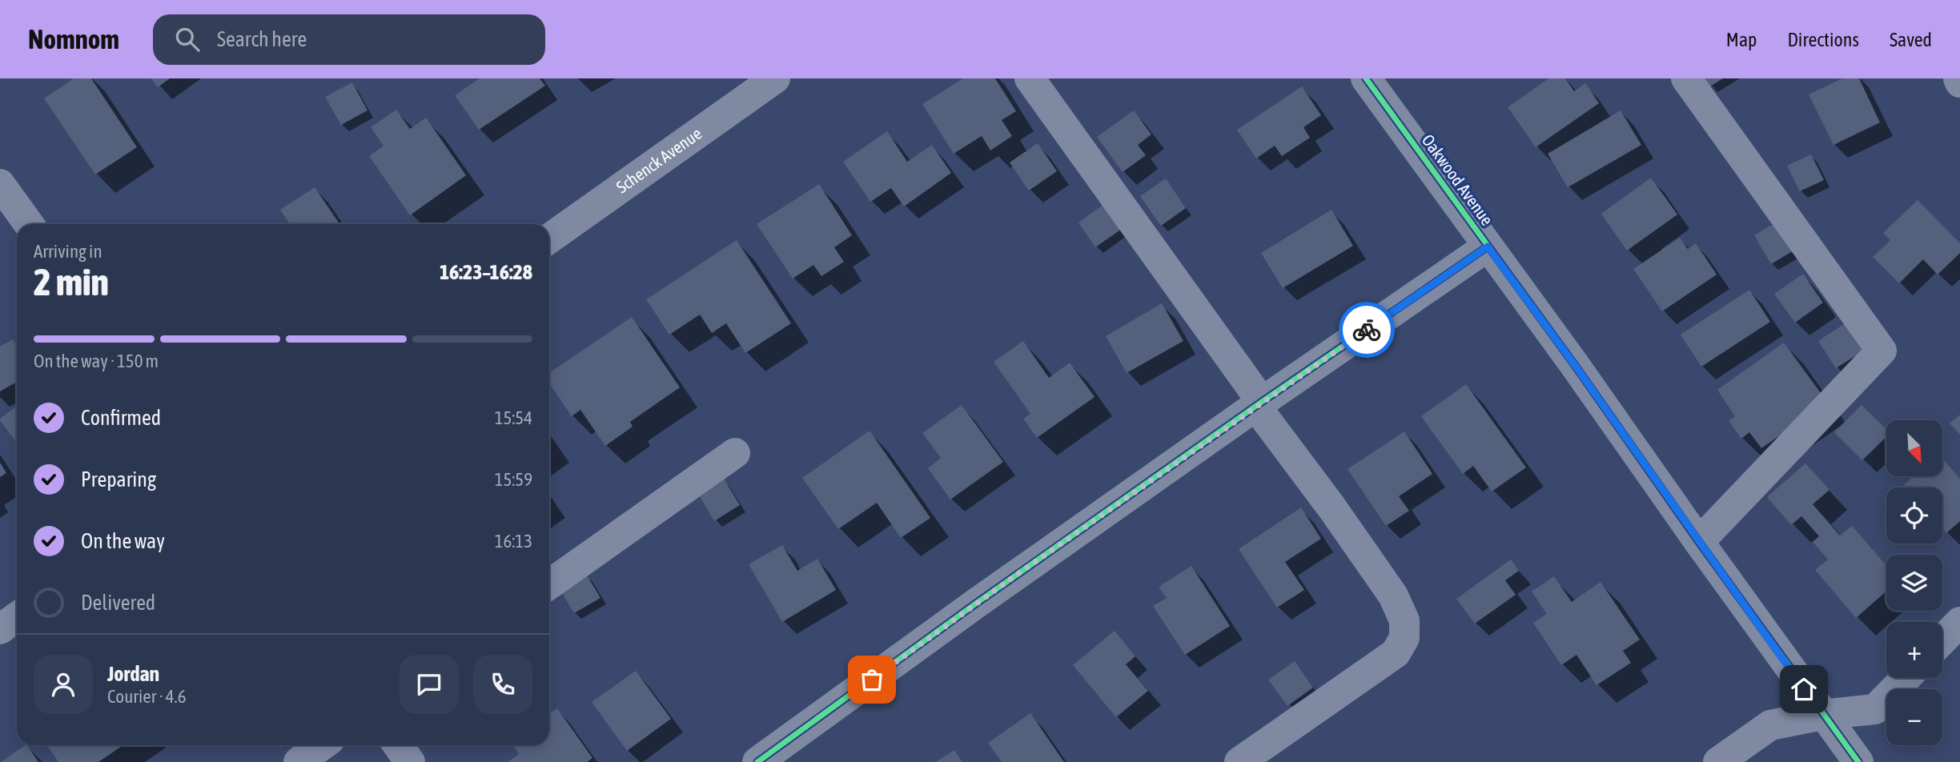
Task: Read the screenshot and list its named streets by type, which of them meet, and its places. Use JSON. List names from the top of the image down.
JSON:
{
  "streets": {
    "street": ["Schenck Avenue", "Oakwood Avenue"]
  },
  "north": "bottom right",
  "page": {
    "header": "Nomnom",
    "search": "Search here",
    "nav": ["Map", "Directions", "Saved"],
    "heading": ["2 min", "Arriving in", "16:23–16:28"],
    "panel": ["Jordan", "Courier · 4.6"],
    "bar": "On the way · 150 m",
    "list": [
      ["Confirmed", "15:54"],
      ["Preparing", "15:59"],
      ["On the way", "16:13"],
      "Delivered"
    ],
    "map_buttons": ["+", "−"]
  }
}
